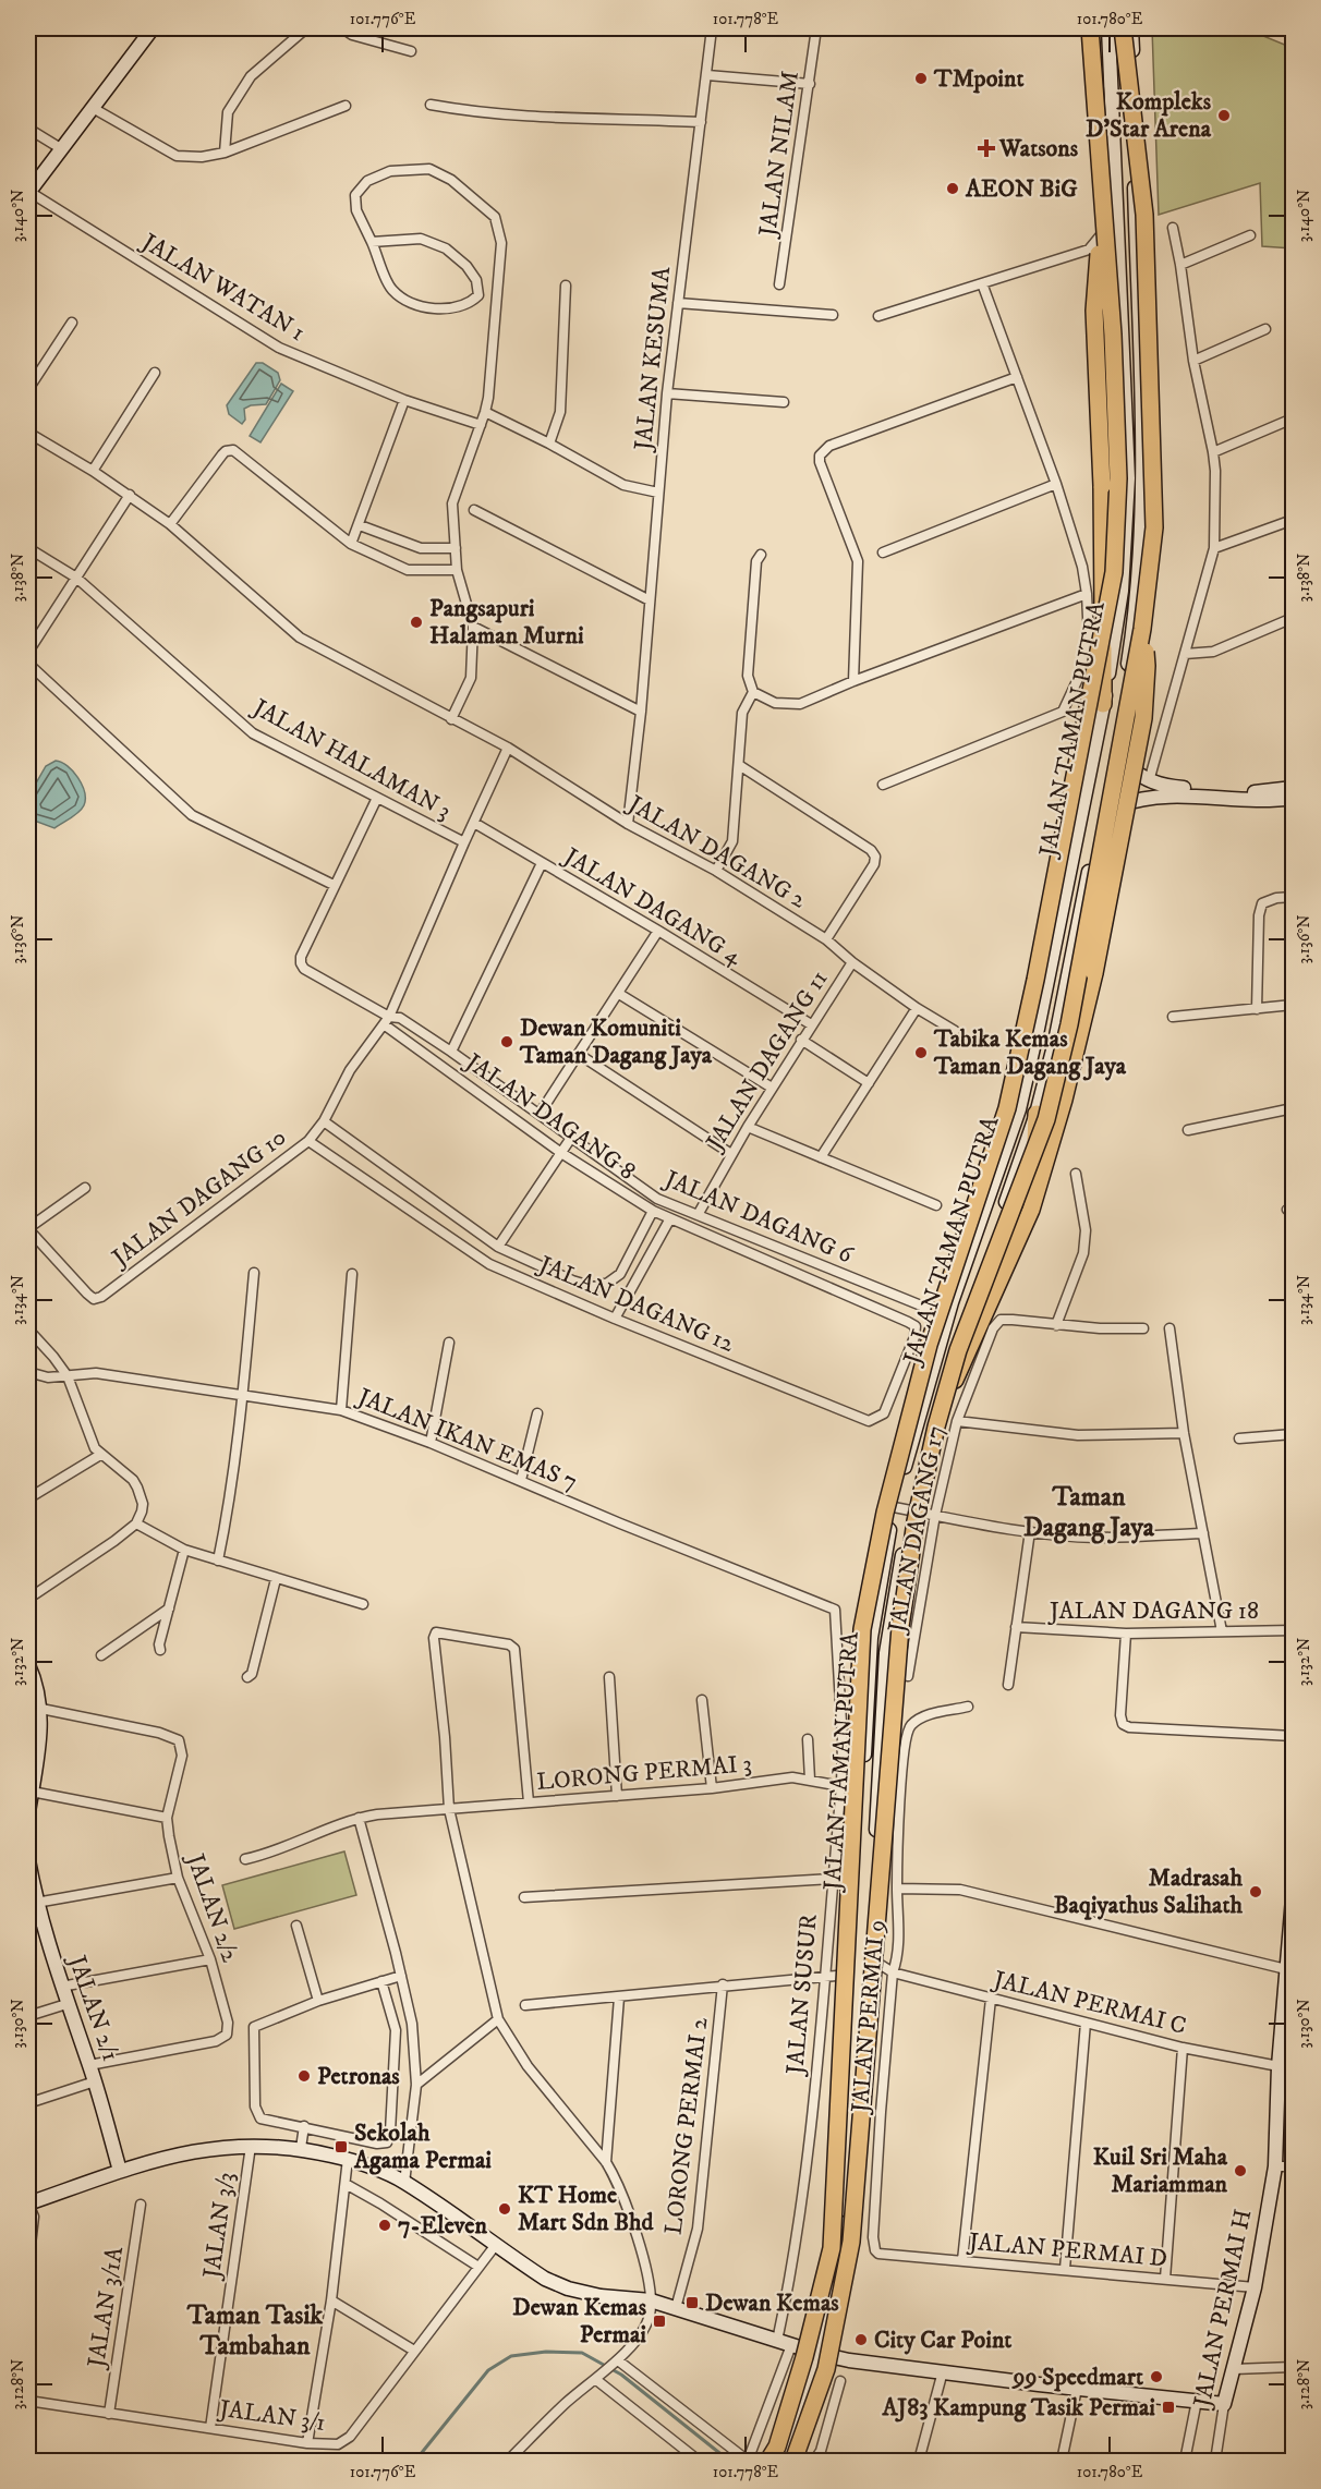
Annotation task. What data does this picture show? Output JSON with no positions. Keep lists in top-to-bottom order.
{
  "streets": {
    "street": [
      "JALAN NILAM",
      "JALAN WATAN 1",
      "JALAN KESUMA",
      "JALAN TAMAN PUTRA",
      "JALAN HALAMAN 3",
      "JALAN DAGANG 2",
      "JALAN DAGANG 4",
      "JALAN DAGANG 11",
      "JALAN DAGANG 8",
      "JALAN DAGANG 10",
      "JALAN DAGANG 6",
      "JALAN DAGANG 12",
      "JALAN IKAN EMAS 7",
      "JALAN DAGANG 17",
      "JALAN DAGANG 18",
      "LORONG PERMAI 3",
      "JALAN 2/2",
      "JALAN SUSUR",
      "JALAN PERMAI C",
      "JALAN 2/1",
      "JALAN PERMAI 9",
      "LORONG PERMAI 2",
      "JALAN 3/3",
      "JALAN PERMAI D",
      "JALAN 3/1A",
      "JALAN PERMAI H",
      "JALAN 3/1"
    ]
  },
  "crossings": [
    ["JALAN KESUMA", "JALAN DAGANG 2"],
    ["JALAN TAMAN PUTRA", "JALAN PERMAI C"],
    ["JALAN HALAMAN 3", "JALAN DAGANG 10"],
    ["JALAN DAGANG 2", "JALAN DAGANG 11"],
    ["JALAN DAGANG 2", "JALAN DAGANG 10"],
    ["JALAN DAGANG 4", "JALAN DAGANG 11"],
    ["JALAN DAGANG 4", "JALAN DAGANG 10"],
    ["JALAN DAGANG 11", "JALAN DAGANG 6"],
    ["JALAN DAGANG 8", "JALAN DAGANG 10"],
    ["JALAN DAGANG 8", "JALAN DAGANG 6"],
    ["JALAN DAGANG 8", "JALAN DAGANG 12"],
    ["JALAN DAGANG 10", "JALAN DAGANG 6"],
    ["JALAN DAGANG 10", "JALAN DAGANG 12"],
    ["JALAN IKAN EMAS 7", "JALAN SUSUR"],
    ["LORONG PERMAI 3", "JALAN SUSUR"],
    ["JALAN 2/2", "JALAN 2/1"],
    ["JALAN PERMAI C", "JALAN PERMAI 9"],
    ["JALAN PERMAI C", "JALAN PERMAI H"],
    ["JALAN PERMAI 9", "JALAN PERMAI D"],
    ["JALAN 3/3", "JALAN 3/1"],
    ["JALAN PERMAI D", "JALAN PERMAI H"],
    ["JALAN 3/1A", "JALAN 3/1"]
  ],
  "districts": ["Taman Dagang Jaya", "Taman Tasik Tambahan"],
  "places": {
    "other": [
      "TMpoint",
      "Kompleks D'Star Arena",
      "AEON BiG",
      "Pangsapuri Halaman Murni",
      "Dewan Komuniti Taman Dagang Jaya",
      "Tabika Kemas Taman Dagang Jaya",
      "Madrasah Baqiyathus Salihath",
      "Petronas",
      "Kuil Sri Maha Mariamman",
      "KT Home Mart Sdn Bhd",
      "7-Eleven",
      "City Car Point",
      "99 Speedmart"
    ],
    "health": ["Watsons"],
    "transit": [
      "Sekolah Agama Permai",
      "Dewan Kemas",
      "Dewan Kemas Permai",
      "AJ83 Kampung Tasik Permai"
    ]
  },
  "coordinates": [
    "101.776°E",
    "101.778°E",
    "101.780°E",
    "3.140°N",
    "3.138°N",
    "3.136°N",
    "3.134°N",
    "3.132°N",
    "3.130°N",
    "3.128°N"
  ]
}
